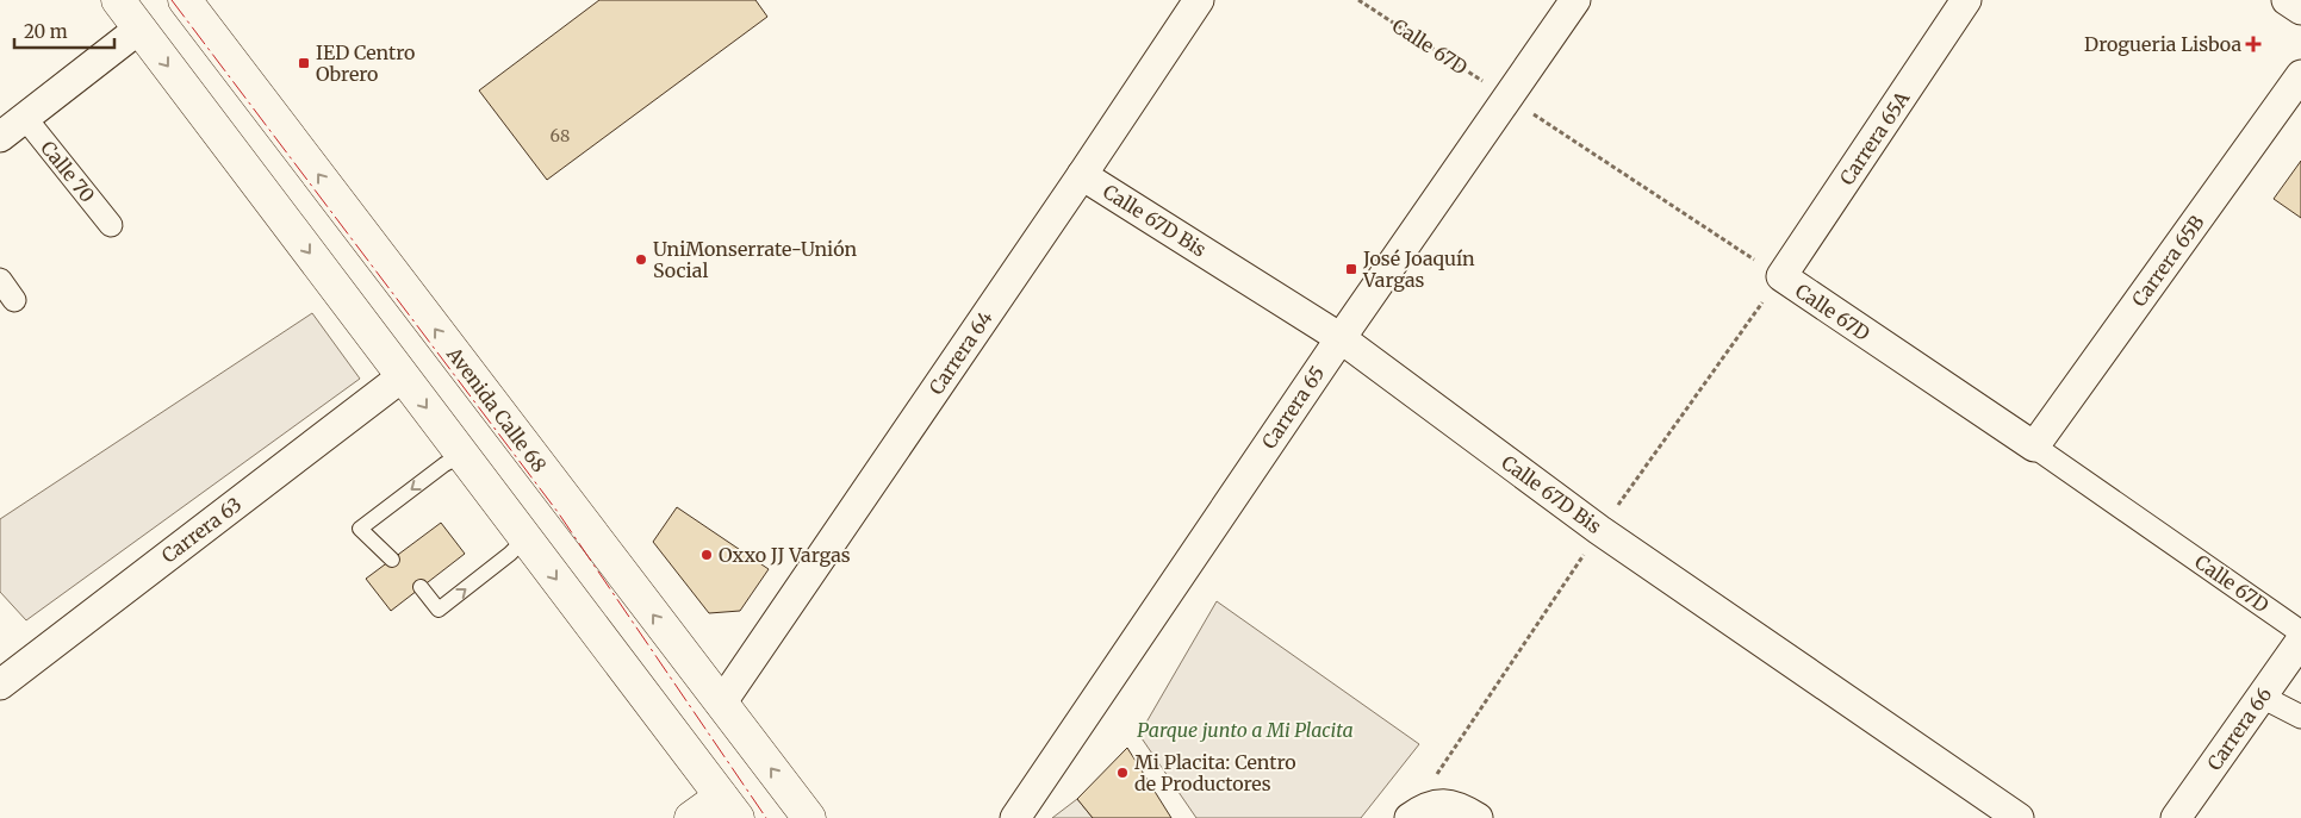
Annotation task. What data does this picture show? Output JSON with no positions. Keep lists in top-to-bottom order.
{
  "streets": {
    "main road": ["Avenida Calle 68"],
    "street": [
      "Calle 67D",
      "Carrera 65A",
      "Calle 70",
      "Calle 67D Bis",
      "Carrera 65B",
      "Carrera 64",
      "Carrera 65",
      "Carrera 63",
      "Carrera 66"
    ]
  },
  "crossings": [
    ["Calle 67D", "Carrera 65A"],
    ["Calle 67D", "Carrera 65B"],
    ["Calle 67D", "Carrera 65"],
    ["Calle 67D Bis", "Carrera 64"],
    ["Calle 67D Bis", "Carrera 65"],
    ["Carrera 64", "Avenida Calle 68"]
  ],
  "parks": ["Parque junto a Mi Placita"],
  "places": {
    "health": ["Drogueria Lisboa"],
    "transit": ["IED Centro Obrero", "José Joaquín Vargas"],
    "other": ["UniMonserrate-Unión Social", "Oxxo JJ Vargas", "Mi Placita: Centro de Productores"]
  },
  "house_numbers": ["68"],
  "scale_bar": "20 m"
}
